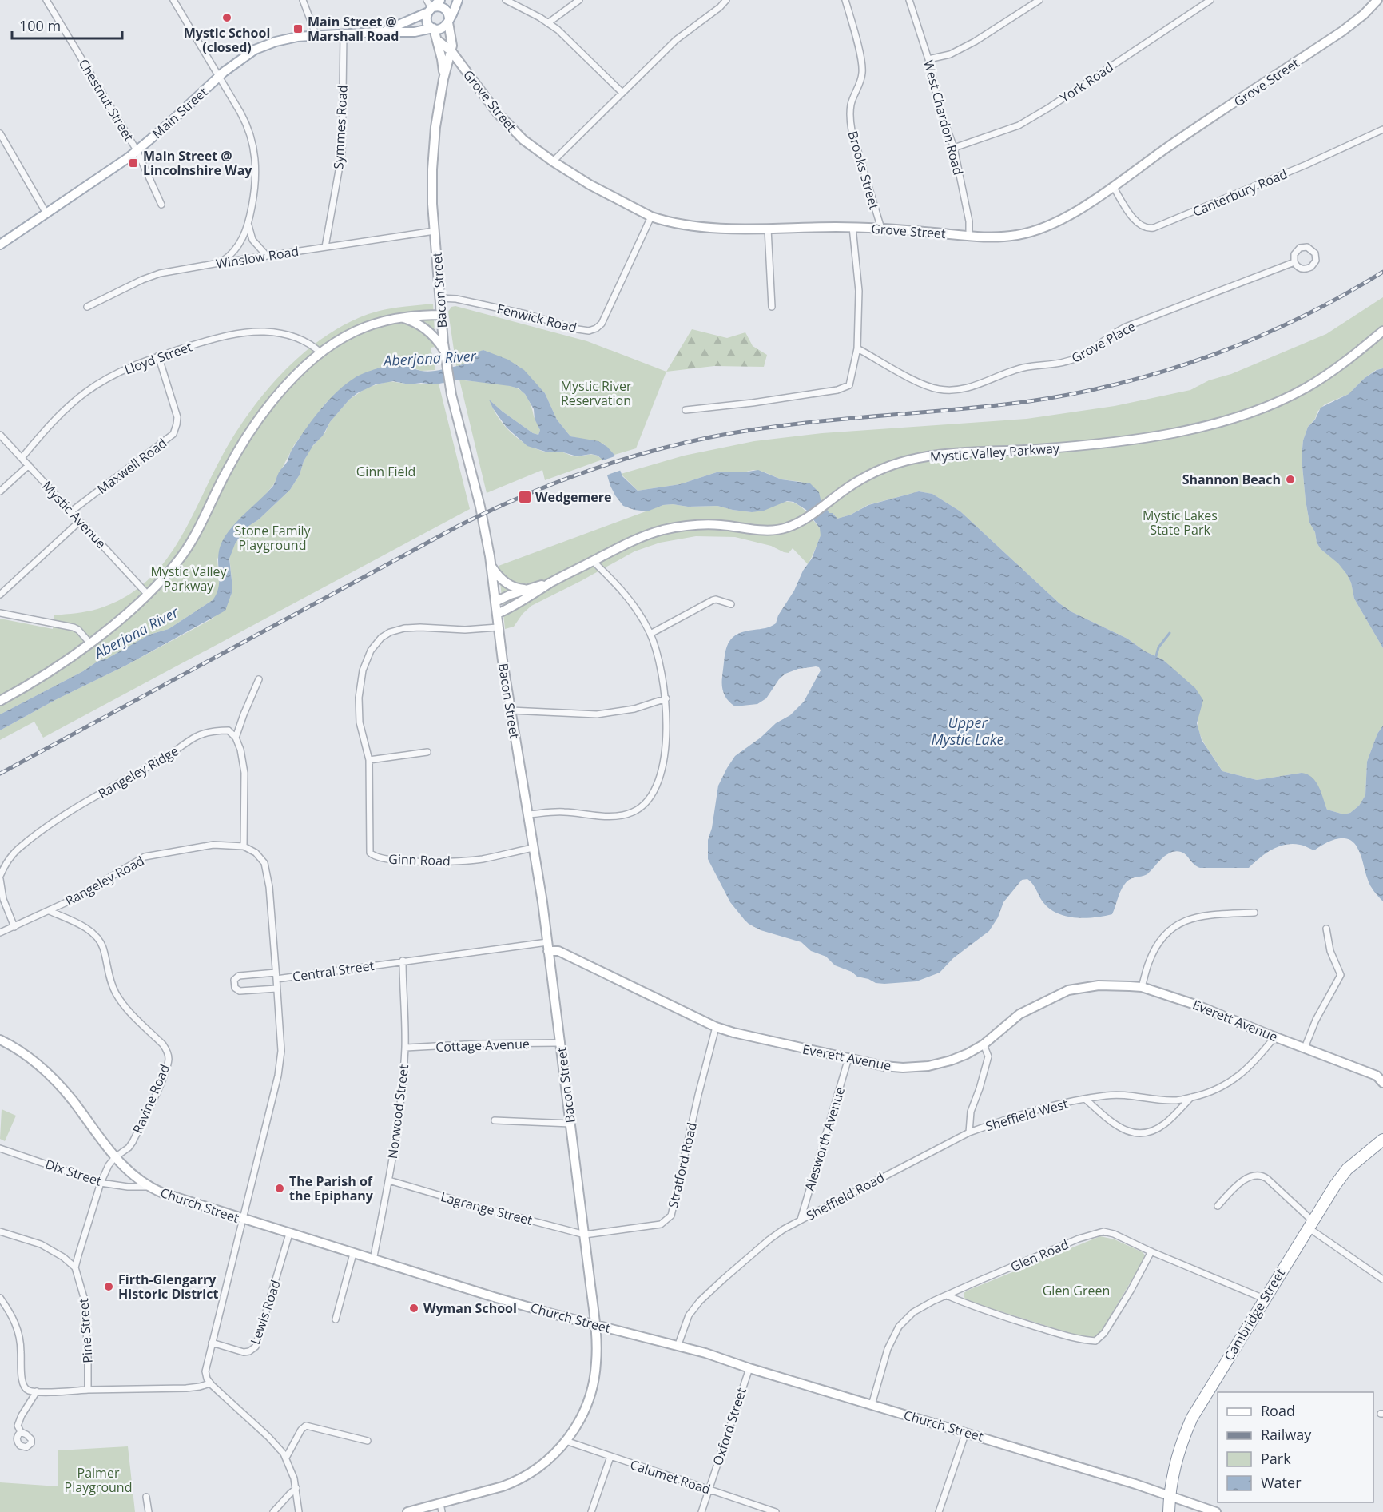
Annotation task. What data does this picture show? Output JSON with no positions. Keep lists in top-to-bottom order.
{
  "streets": {
    "highway": ["Cambridge Street"],
    "main road": [
      "Grove Street",
      "Main Street",
      "Bacon Street",
      "Mystic Valley Parkway",
      "Everett Avenue",
      "Church Street"
    ],
    "street": [
      "York Road",
      "Chestnut Street",
      "West Chardon Road",
      "Symmes Road",
      "Brooks Street",
      "Canterbury Road",
      "Winslow Road",
      "Fenwick Road",
      "Grove Place",
      "Lloyd Street",
      "Maxwell Road",
      "Mystic Avenue",
      "Rangeley Ridge",
      "Ginn Road",
      "Rangeley Road",
      "Central Street",
      "Cottage Avenue",
      "Ravine Road",
      "Norwood Street",
      "Sheffield West",
      "Alesworth Avenue",
      "Stratford Road",
      "Dix Street",
      "Sheffield Road",
      "Lagrange Street",
      "Glen Road",
      "Lewis Road",
      "Pine Street",
      "Oxford Street",
      "Calumet Road"
    ]
  },
  "crossings": [
    ["York Road", "West Chardon Road"],
    ["Grove Street", "West Chardon Road"],
    ["Grove Street", "Brooks Street"],
    ["Grove Street", "Canterbury Road"],
    ["Grove Street", "Bacon Street"],
    ["Grove Street", "Fenwick Road"],
    ["Chestnut Street", "Main Street"],
    ["Main Street", "Symmes Road"],
    ["Main Street", "Bacon Street"],
    ["Symmes Road", "Winslow Road"],
    ["Winslow Road", "Bacon Street"],
    ["Bacon Street", "Fenwick Road"],
    ["Bacon Street", "Mystic Valley Parkway"],
    ["Bacon Street", "Ginn Road"],
    ["Bacon Street", "Central Street"],
    ["Bacon Street", "Everett Avenue"],
    ["Bacon Street", "Cottage Avenue"],
    ["Bacon Street", "Stratford Road"],
    ["Bacon Street", "Church Street"],
    ["Bacon Street", "Lagrange Street"],
    ["Bacon Street", "Calumet Road"],
    ["Lloyd Street", "Maxwell Road"],
    ["Lloyd Street", "Mystic Avenue"],
    ["Maxwell Road", "Mystic Avenue"],
    ["Rangeley Road", "Ravine Road"],
    ["Central Street", "Everett Avenue"],
    ["Central Street", "Norwood Street"],
    ["Central Street", "Church Street"],
    ["Central Street", "Lewis Road"],
    ["Everett Avenue", "Sheffield West"],
    ["Everett Avenue", "Alesworth Avenue"],
    ["Everett Avenue", "Stratford Road"],
    ["Cottage Avenue", "Norwood Street"],
    ["Ravine Road", "Church Street"],
    ["Norwood Street", "Church Street"],
    ["Norwood Street", "Lagrange Street"],
    ["Sheffield West", "Sheffield Road"],
    ["Alesworth Avenue", "Sheffield Road"],
    ["Stratford Road", "Lagrange Street"],
    ["Dix Street", "Church Street"],
    ["Sheffield Road", "Church Street"],
    ["Church Street", "Glen Road"],
    ["Church Street", "Lewis Road"],
    ["Church Street", "Cambridge Street"],
    ["Church Street", "Oxford Street"],
    ["Glen Road", "Cambridge Street"],
    ["Oxford Street", "Calumet Road"]
  ],
  "water": ["Aberjona River", "Upper Mystic Lake"],
  "parks": [
    "Mystic River Reservation",
    "Ginn Field",
    "Mystic Lakes State Park",
    "Stone Family Playground",
    "Mystic Valley Parkway",
    "Glen Green",
    "Palmer Playground"
  ],
  "places": {
    "other": [
      "Mystic School (closed)",
      "Shannon Beach",
      "The Parish of the Epiphany",
      "Firth-Glengarry Historic District",
      "Wyman School"
    ],
    "transit": ["Main Street @ Marshall Road", "Main Street @ Lincolnshire Way", "Wedgemere"]
  },
  "legend": [
    "Road",
    "Railway",
    "Park",
    "Water"
  ],
  "scale_bar": "100 m"
}
